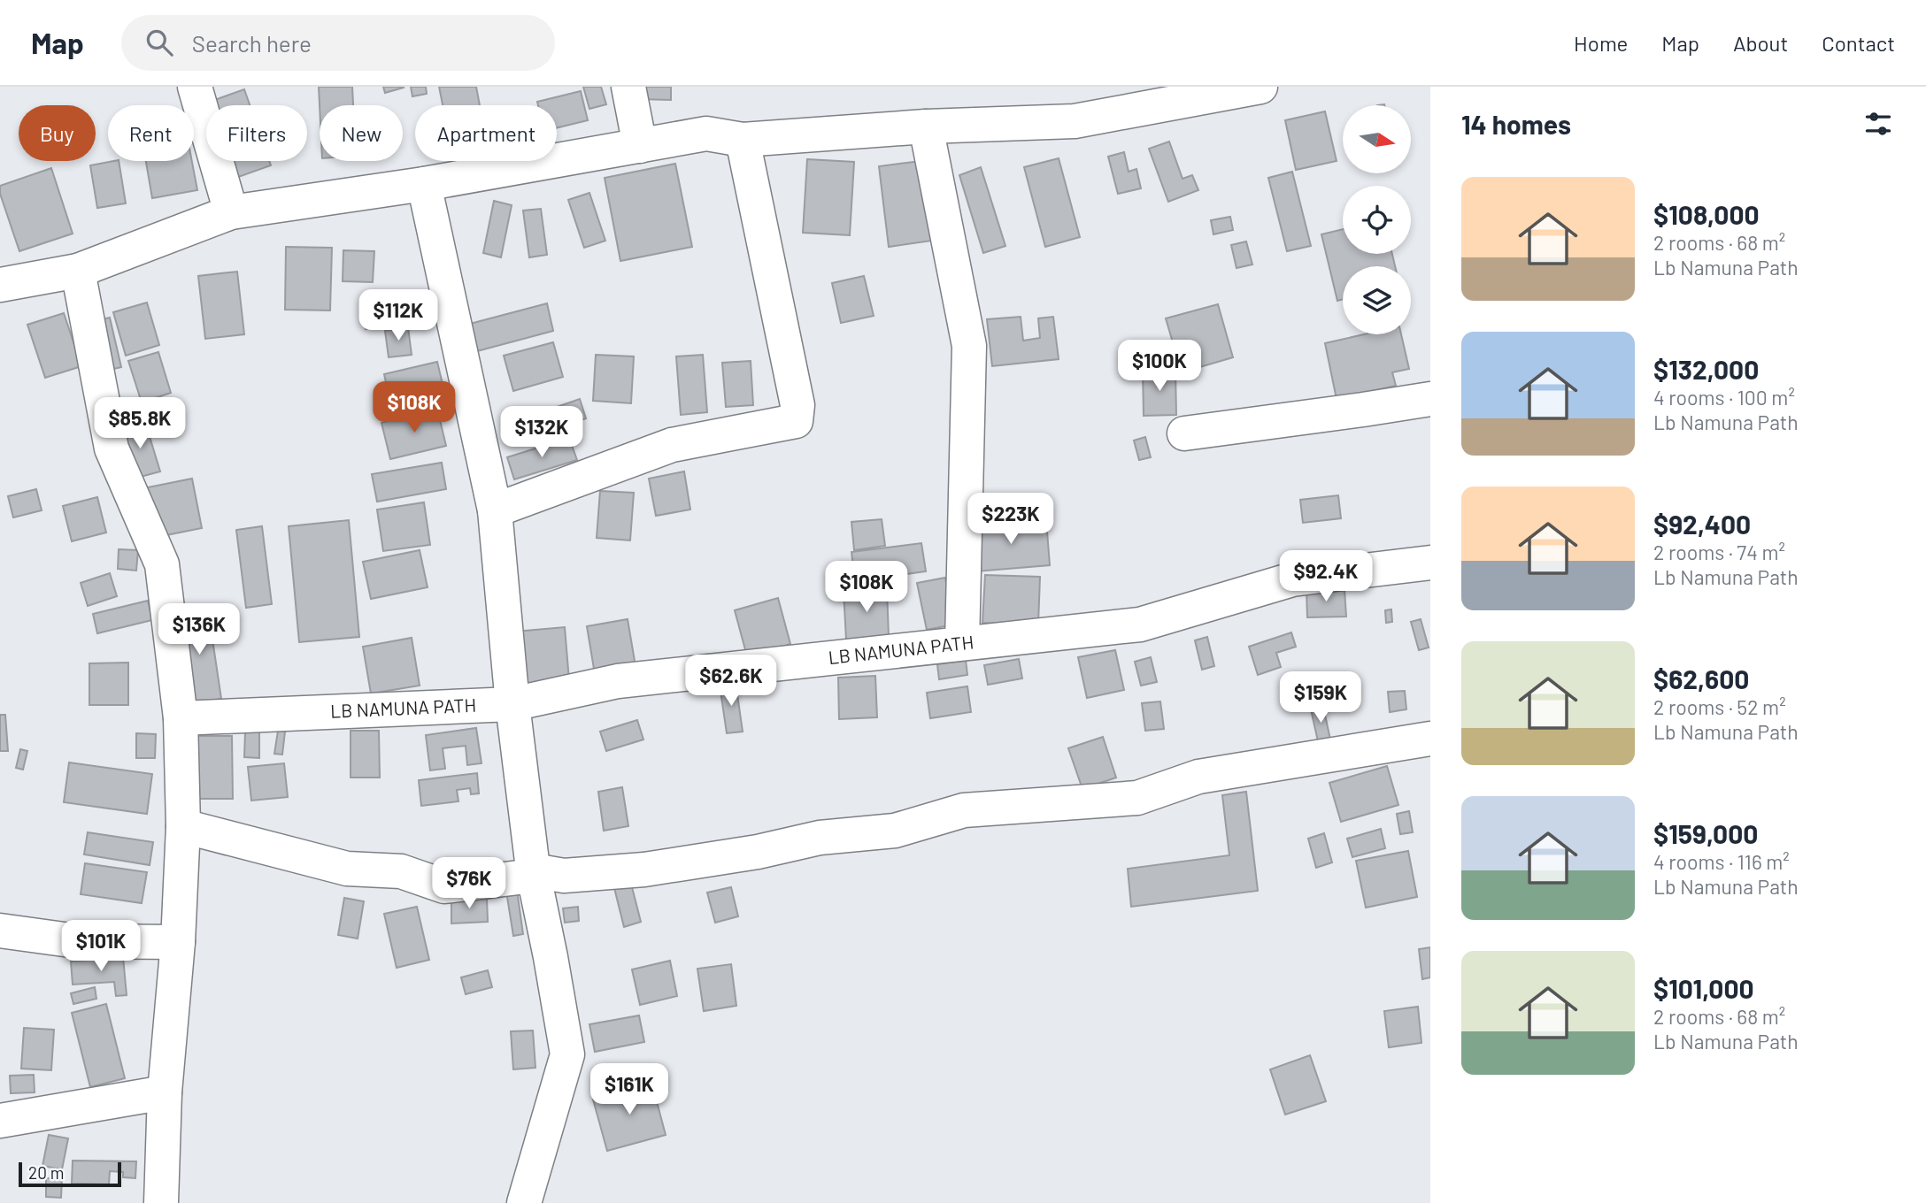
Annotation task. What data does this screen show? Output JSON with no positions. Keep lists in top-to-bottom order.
{
  "streets": {
    "street": ["LB NAMUNA PATH"]
  },
  "scale_bar": "20 m",
  "north": "right",
  "page": {
    "header": "Map",
    "search": "Search here",
    "nav": [
      "Home",
      "Map",
      "About",
      "Contact"
    ],
    "heading": "14 homes",
    "chip": [
      "Buy",
      "Rent",
      "Filters",
      "New",
      "Apartment"
    ],
    "list": [
      {
        "name": "$108,000",
        "note": "2 rooms · 68 m² · Lb Namuna Path"
      },
      {
        "name": "$132,000",
        "note": "4 rooms · 100 m² · Lb Namuna Path"
      },
      {
        "name": "$92,400",
        "note": "2 rooms · 74 m² · Lb Namuna Path"
      },
      {
        "name": "$62,600",
        "note": "2 rooms · 52 m² · Lb Namuna Path"
      },
      {
        "name": "$159,000",
        "note": "4 rooms · 116 m² · Lb Namuna Path"
      },
      {
        "name": "$101,000",
        "note": "2 rooms · 68 m² · Lb Namuna Path"
      }
    ],
    "price": [
      "$112K",
      "$100K",
      "$108K",
      "$85.8K",
      "$132K",
      "$223K",
      "$92.4K",
      "$108K",
      "$136K",
      "$62.6K",
      "$159K",
      "$76K",
      "$101K",
      "$161K"
    ],
    "scale": "20 m"
  }
}
